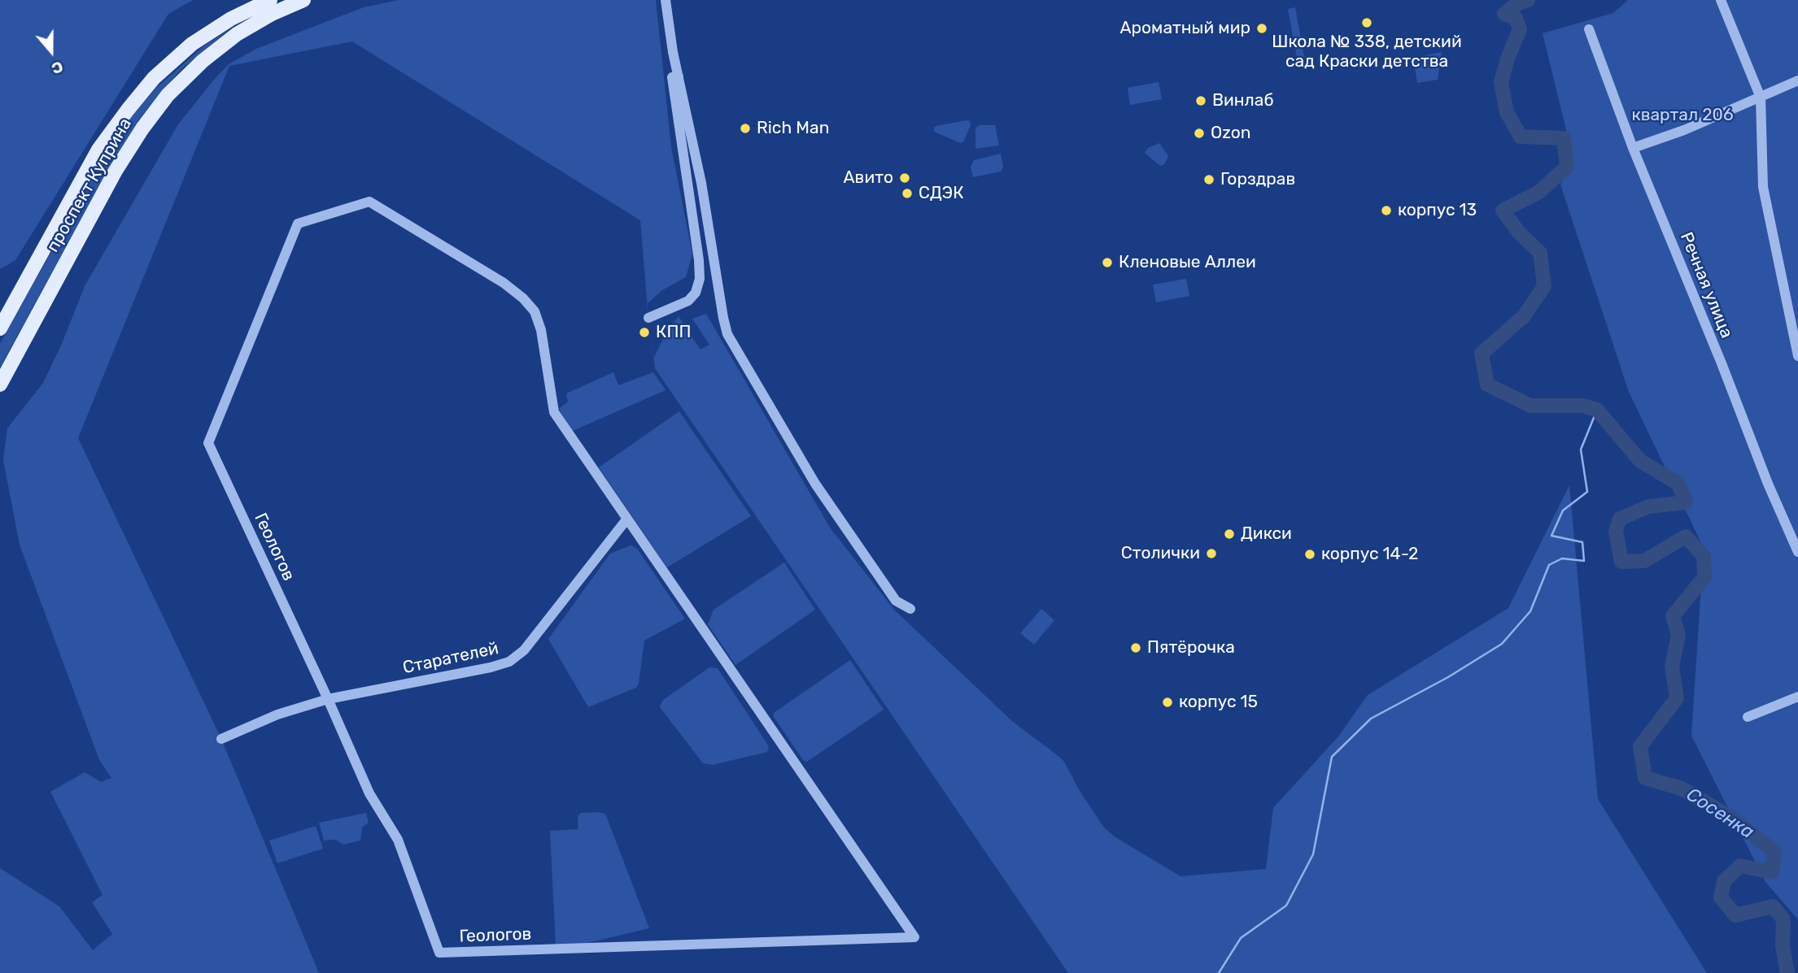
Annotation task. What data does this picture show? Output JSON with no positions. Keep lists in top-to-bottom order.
{
  "streets": {
    "main road": ["проспект Куприна"],
    "street": ["Речная улица", "Геологов", "Старателей"]
  },
  "crossings": [
    ["Геологов", "Старателей"]
  ],
  "water": ["Сосенка"],
  "parks": ["квартал 206"],
  "places": [
    "Школа № 338, детский сад Краски детства",
    "Ароматный мир",
    "Винлаб",
    "Rich Man",
    "Ozon",
    "Авито",
    "Горздрав",
    "СДЭК",
    "корпус 13",
    "Кленовые Аллеи",
    "КПП",
    "Дикси",
    "Столички",
    "корпус 14-2",
    "Пятёрочка",
    "корпус 15"
  ],
  "north": "bottom"
}
